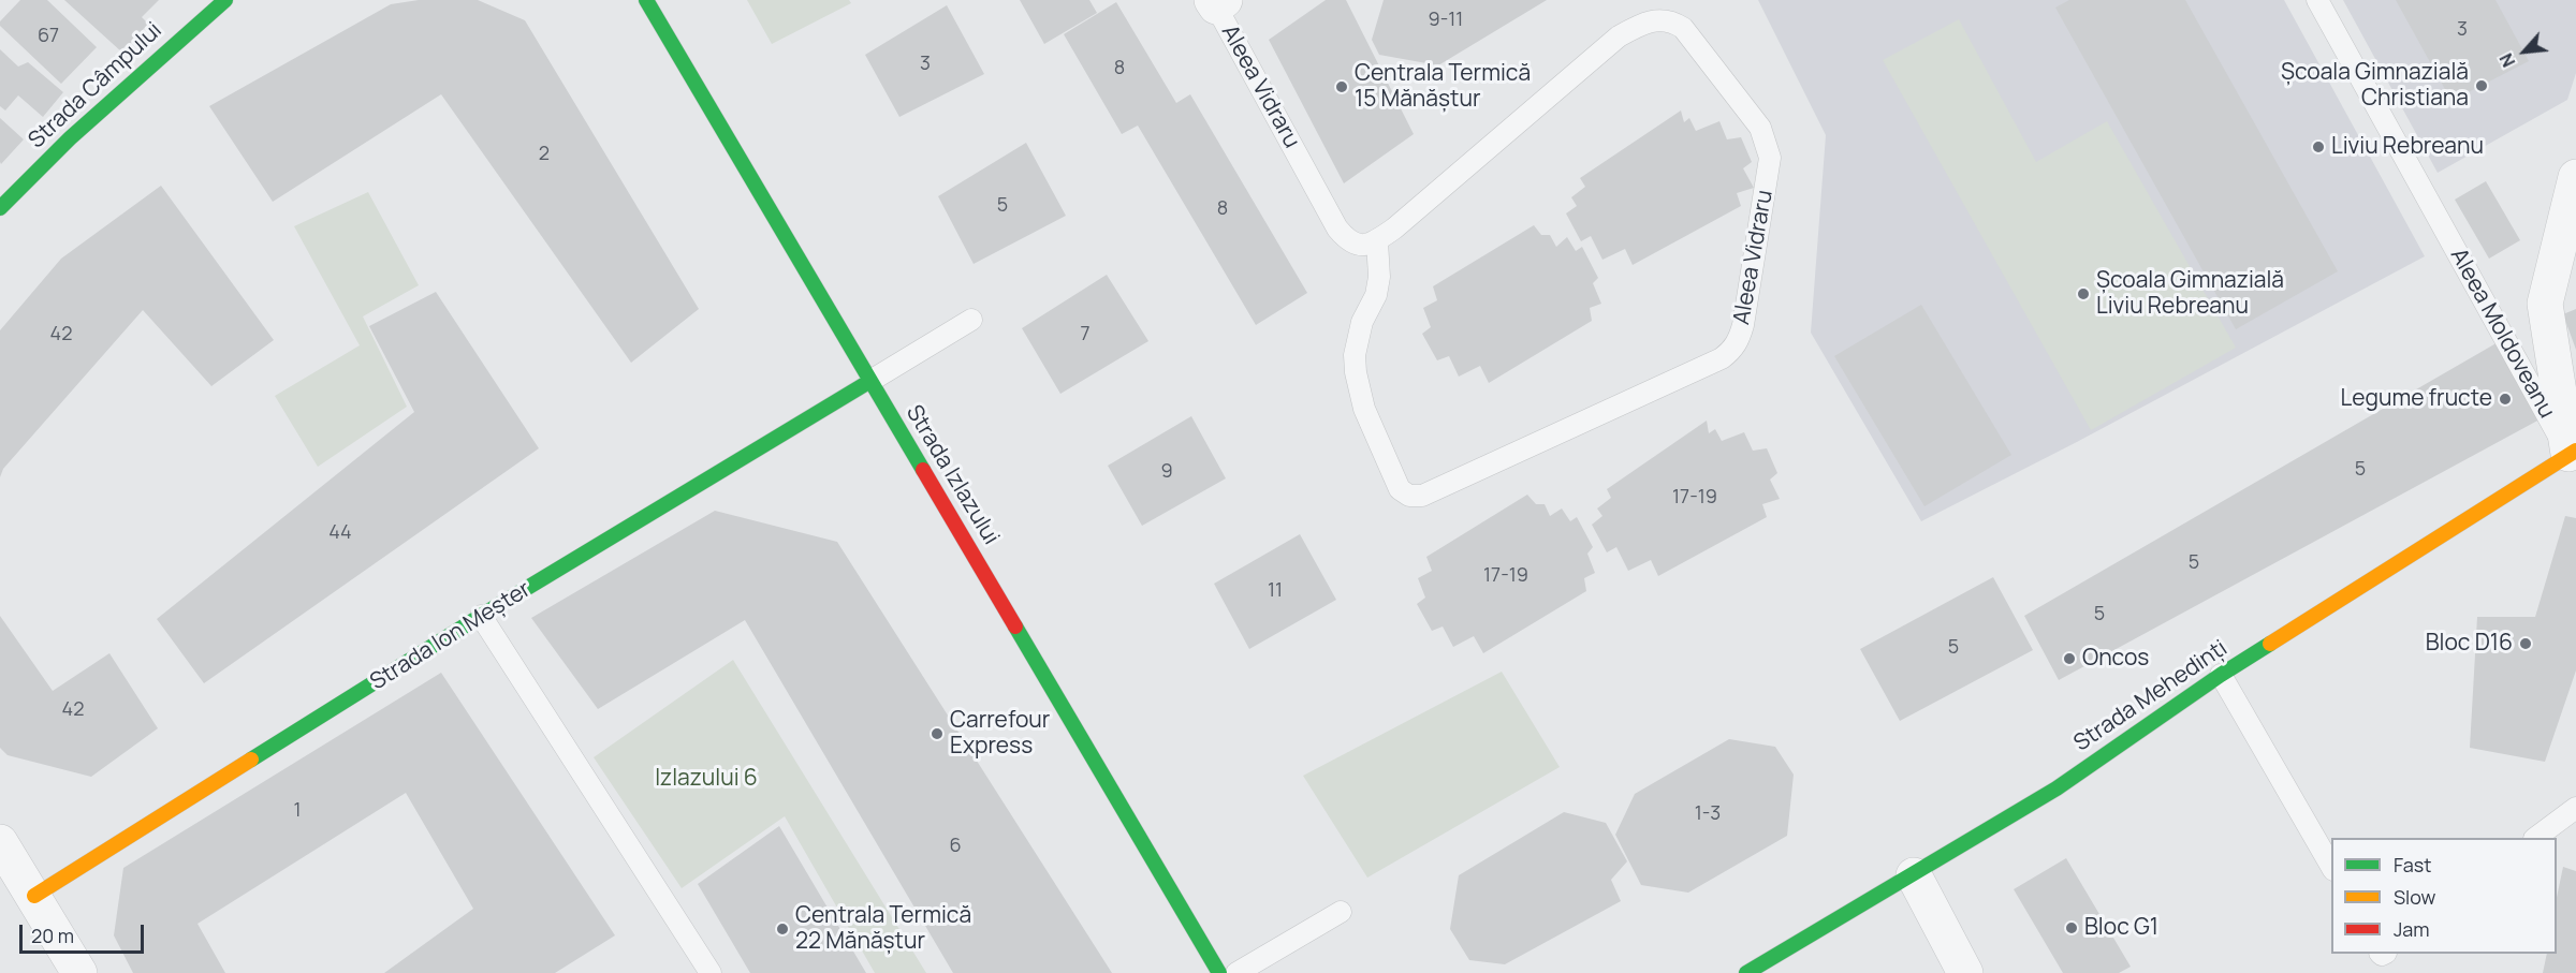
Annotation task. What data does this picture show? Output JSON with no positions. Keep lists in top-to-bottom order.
{
  "streets": {
    "street": [
      "Strada Câmpului",
      "Aleea Moldoveanu",
      "Strada Izlazului",
      "Strada Ion Meșter",
      "Strada Mehedinți"
    ],
    "lane": ["Aleea Vidraru"]
  },
  "crossings": [
    ["Aleea Moldoveanu", "Strada Mehedinți"],
    ["Strada Izlazului", "Strada Ion Meșter"]
  ],
  "parks": ["Izlazului 6"],
  "places": [
    "Școala Gimnazială Christiana",
    "Centrala Termică 15 Mănăștur",
    "Liviu Rebreanu",
    "Școala Gimnazială Liviu Rebreanu",
    "Legume fructe",
    "Bloc D16",
    "Oncos",
    "Carrefour Express",
    "Bloc G1",
    "Centrala Termică 22 Mănăștur"
  ],
  "house_numbers": [
    "9-11",
    "3",
    "67",
    "3",
    "8",
    "2",
    "5",
    "8",
    "42",
    "7",
    "5",
    "9",
    "17-19",
    "44",
    "5",
    "17-19",
    "11",
    "5",
    "5",
    "42",
    "1",
    "1-3",
    "6"
  ],
  "legend": ["Fast", "Slow", "Jam"],
  "scale_bar": "20 m",
  "north": "bottom left"
}
